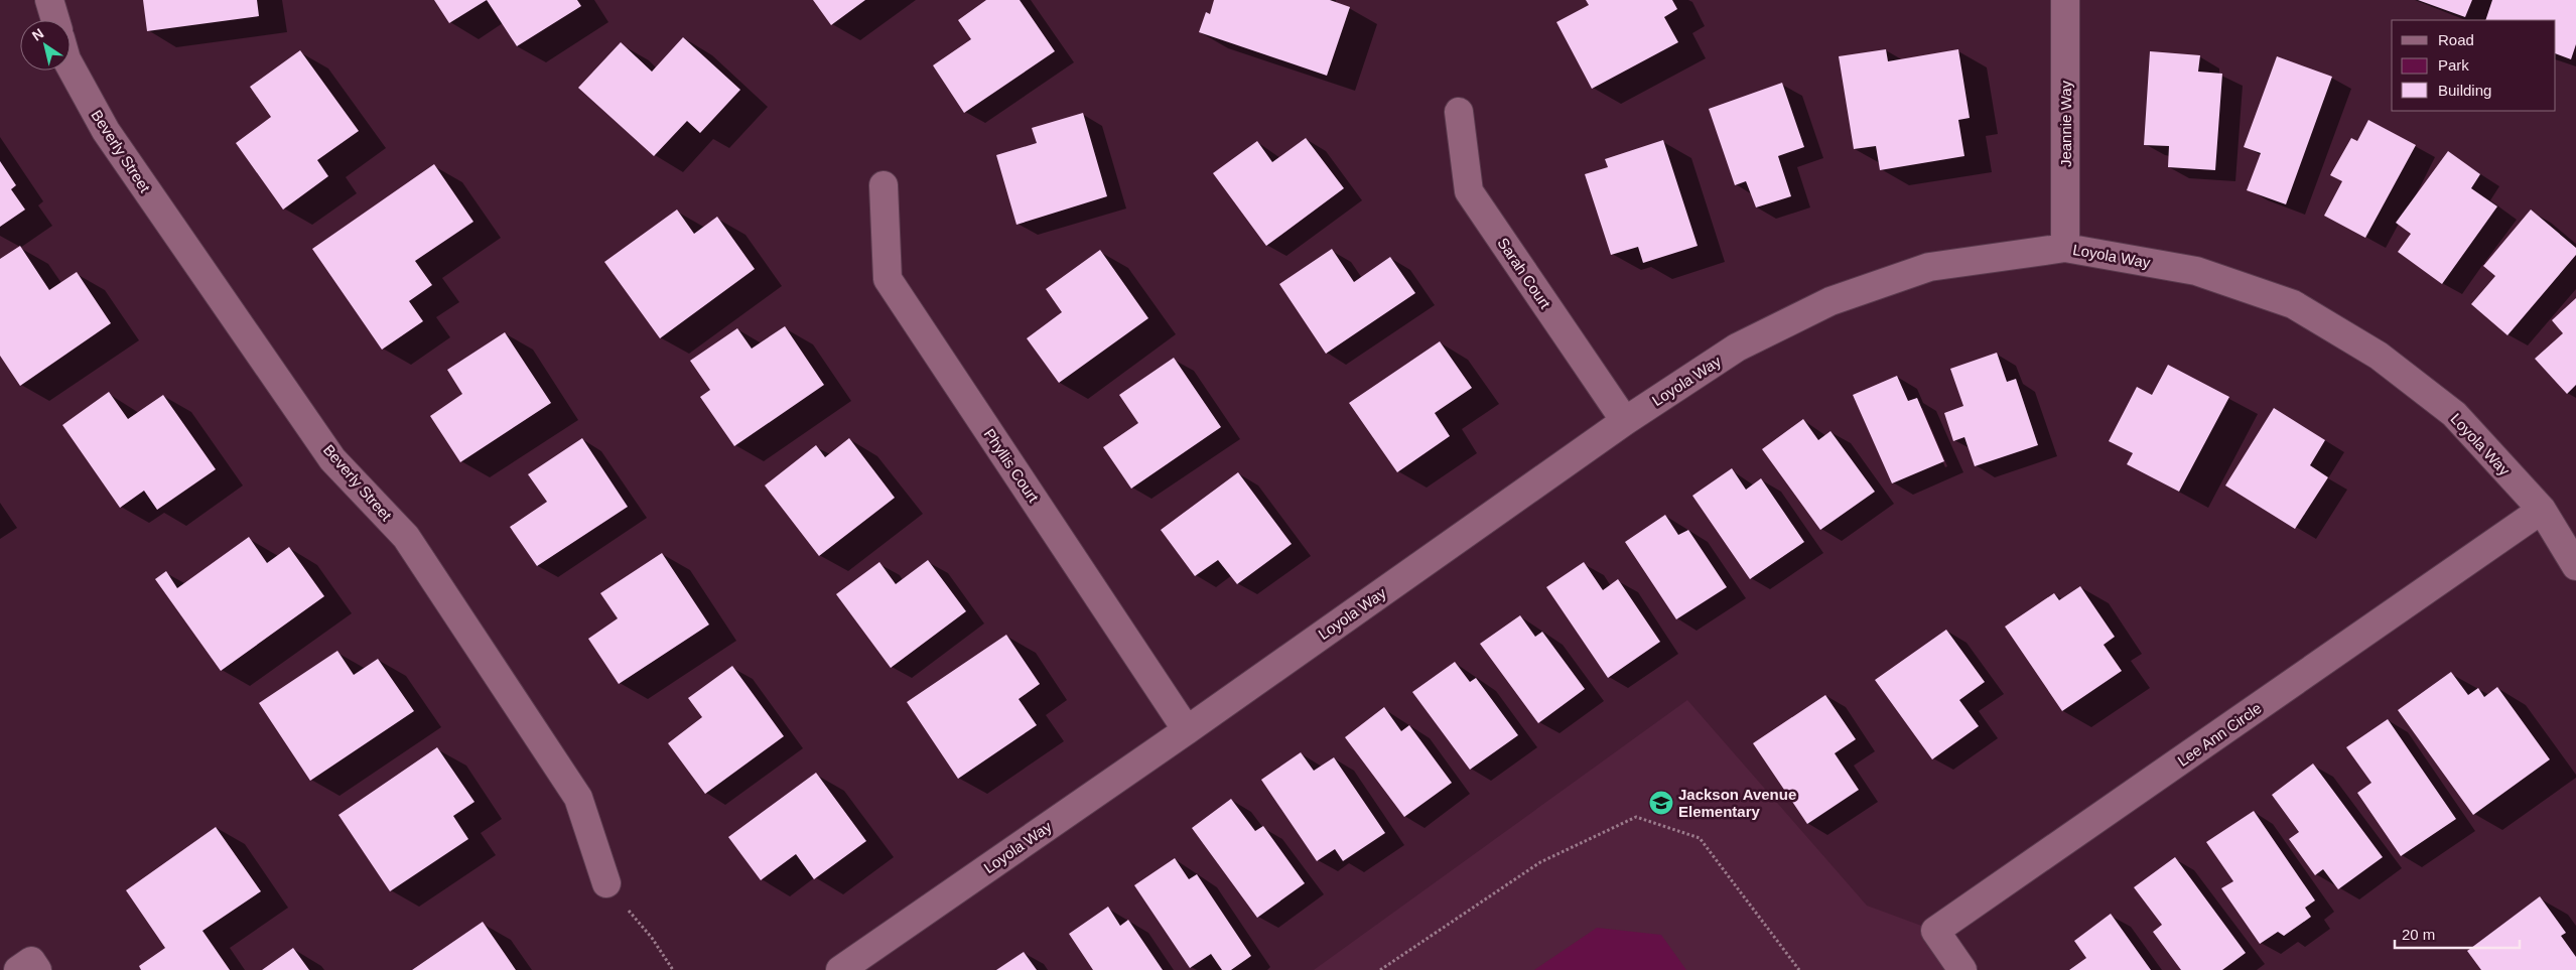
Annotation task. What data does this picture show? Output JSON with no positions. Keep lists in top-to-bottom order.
{
  "streets": {
    "street": [
      "Jeannie Way",
      "Beverly Street",
      "Loyola Way",
      "Sarah Court",
      "Phyllis Court",
      "Lee Ann Circle"
    ]
  },
  "crossings": [
    ["Jeannie Way", "Loyola Way"],
    ["Loyola Way", "Sarah Court"],
    ["Loyola Way", "Phyllis Court"],
    ["Loyola Way", "Lee Ann Circle"]
  ],
  "places": {
    "school or university": ["Jackson Avenue Elementary"]
  },
  "legend": ["Road", "Park", "Building"],
  "scale_bar": "20 m",
  "north": "top left"
}
